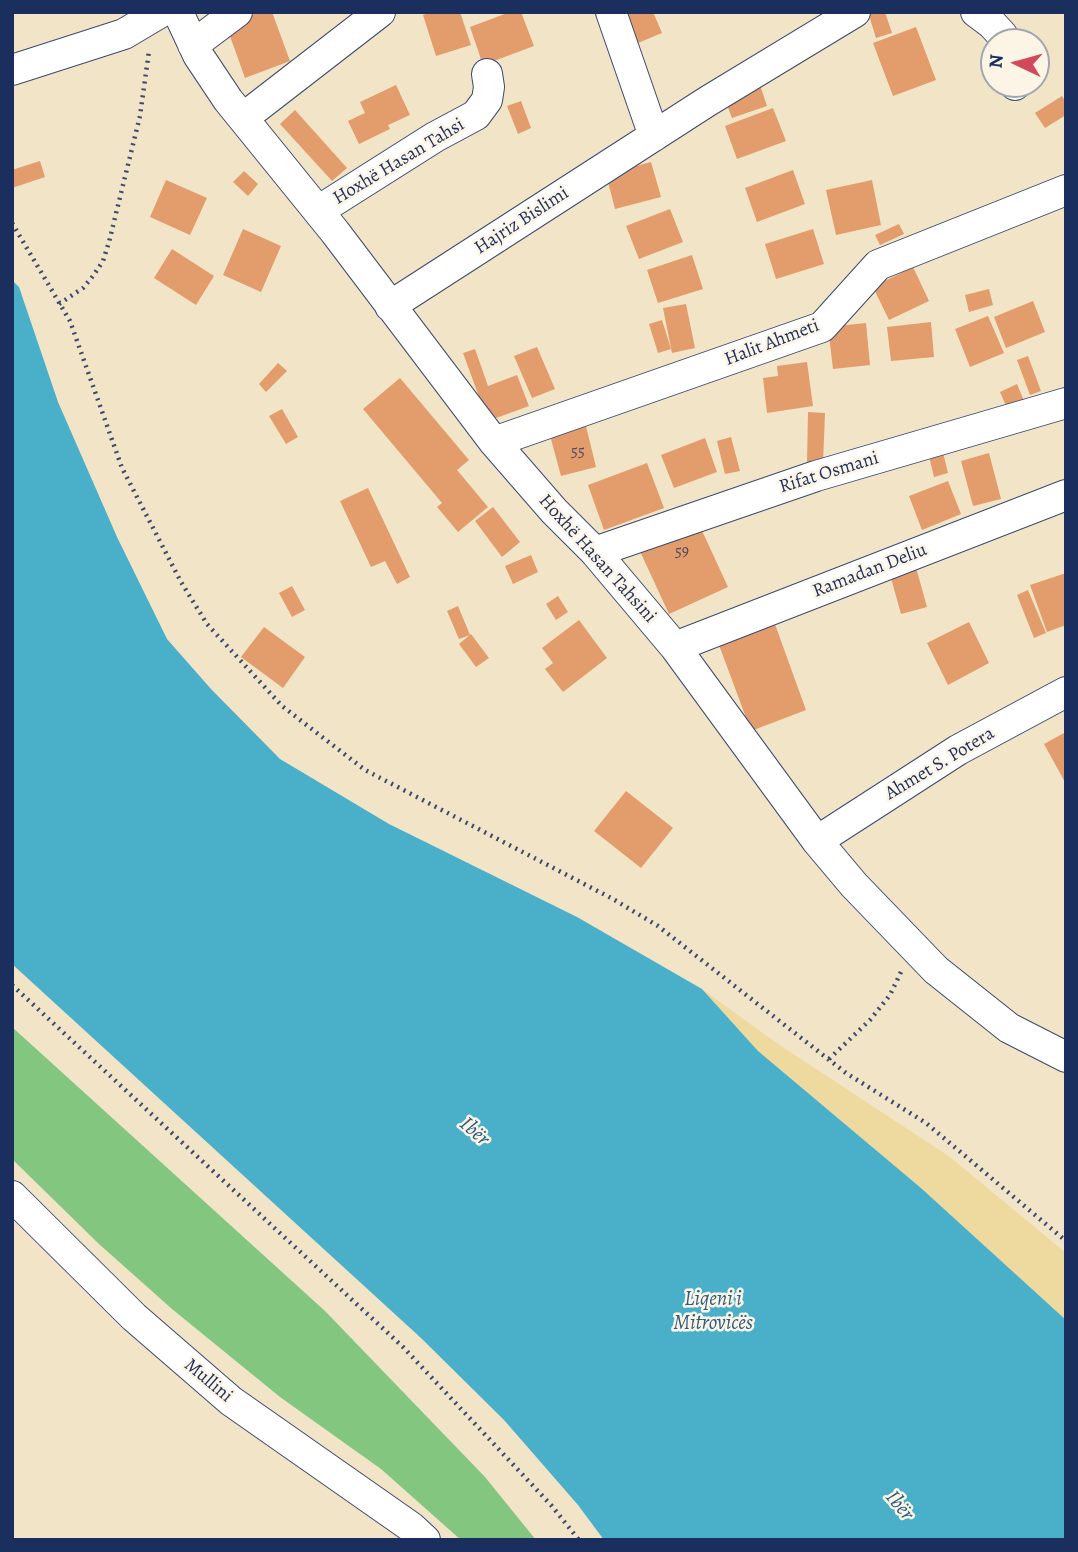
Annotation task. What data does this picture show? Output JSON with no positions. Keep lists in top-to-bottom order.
{
  "streets": {
    "street": [
      "Hoxhë Hasan Tahsi",
      "Hajriz Bislimi",
      "Halit Ahmeti",
      "Rifat Osmani",
      "Hoxhë Hasan Tahsini",
      "Ramadan Deliu",
      "Ahmet S. Potera",
      "Mullini"
    ]
  },
  "crossings": [
    ["Hoxhë Hasan Tahsi", "Hoxhë Hasan Tahsini"],
    ["Hajriz Bislimi", "Hoxhë Hasan Tahsini"],
    ["Halit Ahmeti", "Hoxhë Hasan Tahsini"],
    ["Rifat Osmani", "Hoxhë Hasan Tahsini"],
    ["Hoxhë Hasan Tahsini", "Ramadan Deliu"],
    ["Hoxhë Hasan Tahsini", "Ahmet S. Potera"]
  ],
  "water": ["Ibër", "Liqeni i Mitrovicës"],
  "house_numbers": ["55", "59"],
  "north": "left"
}
